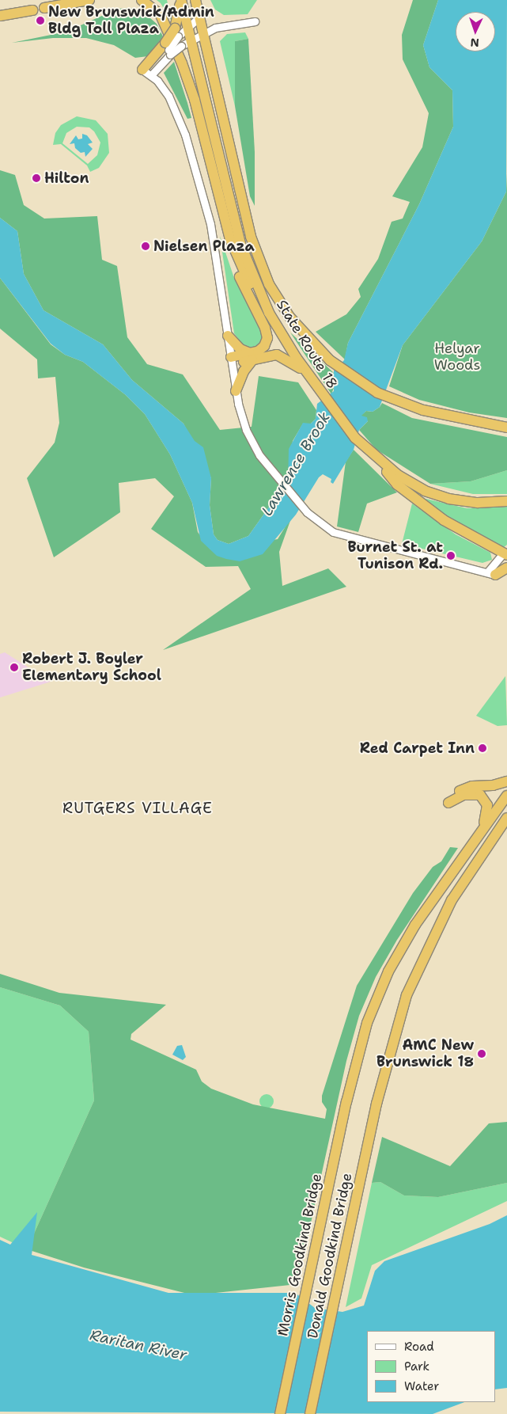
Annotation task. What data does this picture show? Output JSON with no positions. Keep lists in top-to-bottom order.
{
  "streets": {
    "highway": ["State Route 18", "Morris Goodkind Bridge", "Donald Goodkind Bridge"]
  },
  "districts": ["RUTGERS VILLAGE"],
  "water": ["Lawrence Brook", "Raritan River"],
  "parks": ["Helyar Woods"],
  "places": [
    "New Brunswick/Admin Bldg Toll Plaza",
    "Hilton",
    "Nielsen Plaza",
    "Burnet St. at Tunison Rd.",
    "Robert J. Boyler Elementary School",
    "Red Carpet Inn",
    "AMC New Brunswick 18"
  ],
  "legend": ["Road", "Park", "Water"],
  "north": "bottom"
}
